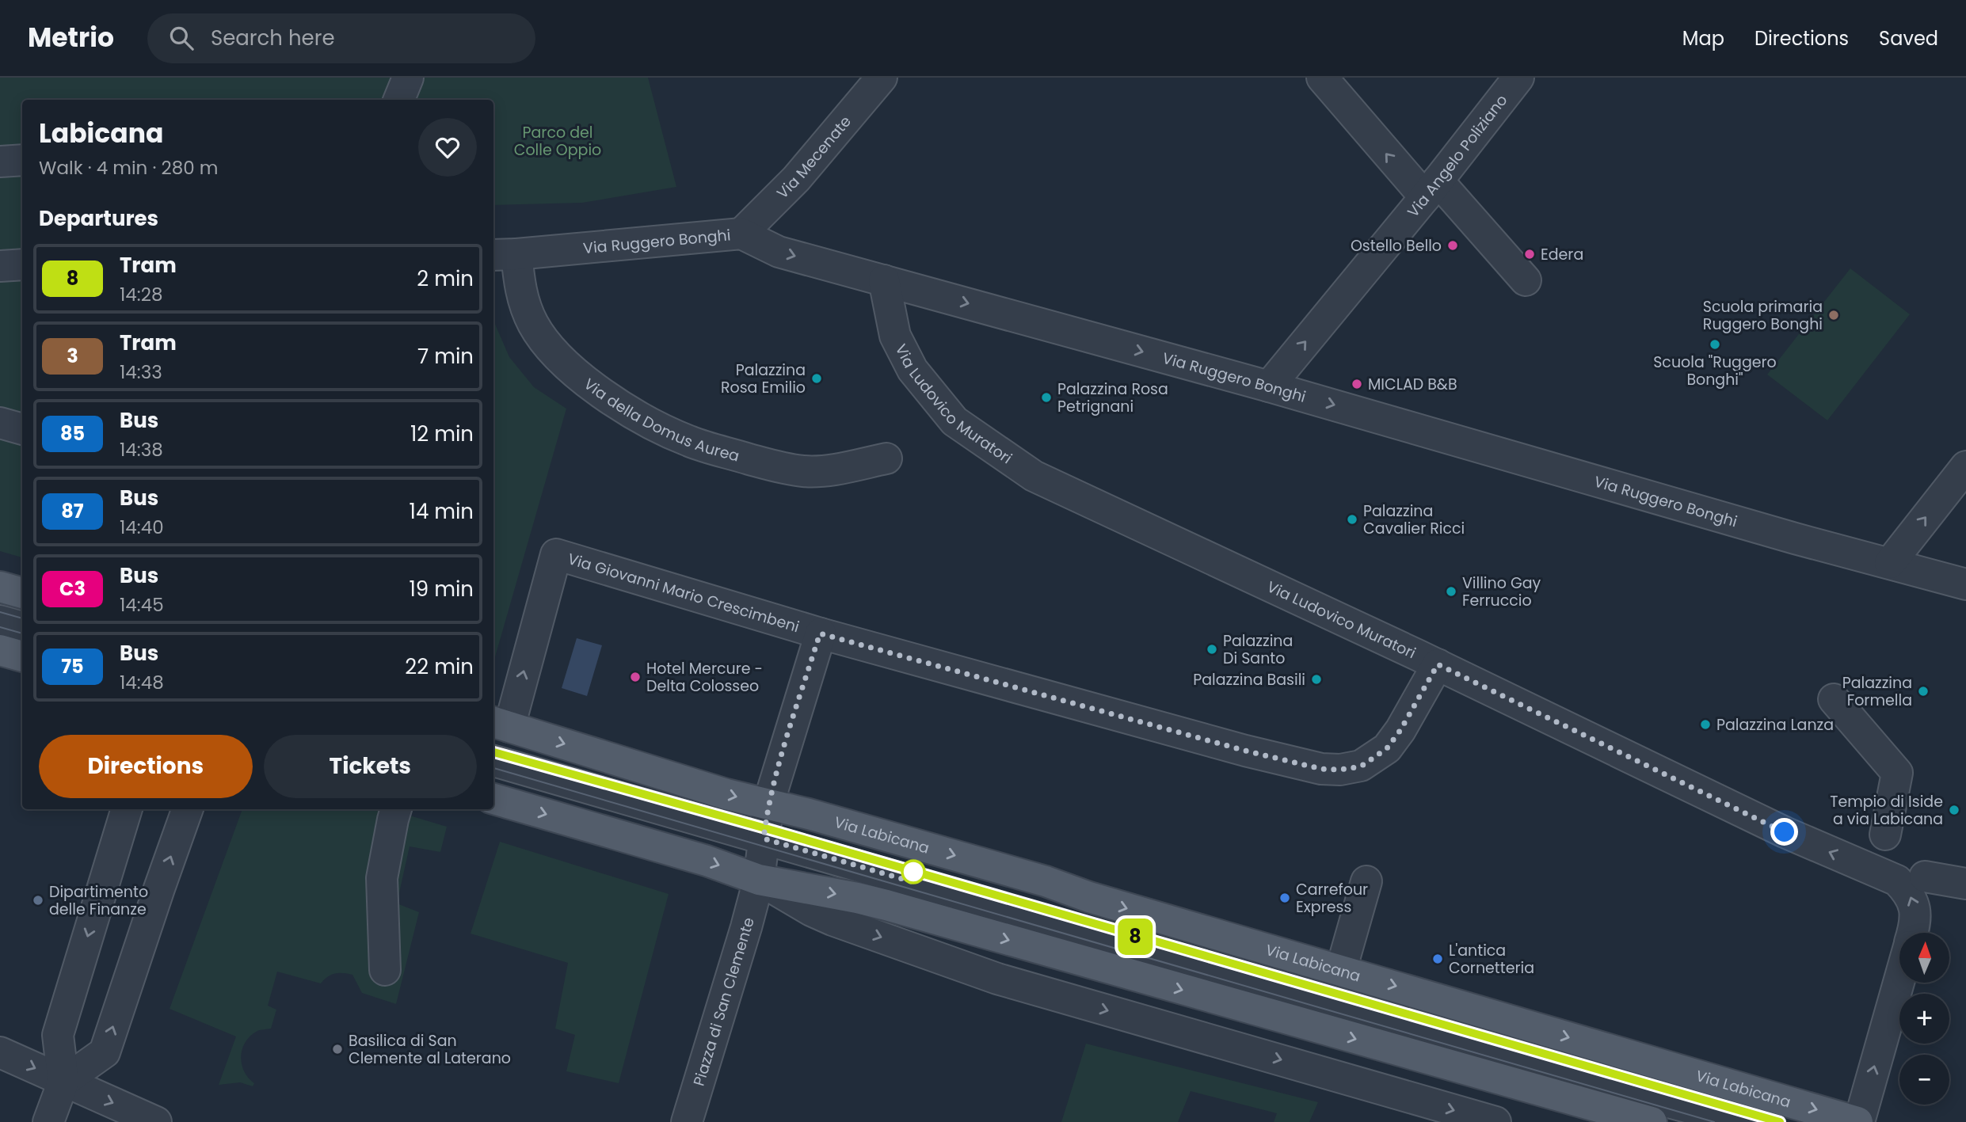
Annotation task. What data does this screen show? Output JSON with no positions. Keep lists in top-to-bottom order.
{
  "streets": {
    "main road": ["Via Labicana"],
    "street": [
      "Via Angelo Poliziano",
      "Via Mecenate",
      "Via Ruggero Bonghi",
      "Via Ludovico Muratori",
      "Via della Domus Aurea",
      "Via Giovanni Mario Crescimbeni",
      "Piazza di San Clemente"
    ]
  },
  "crossings": [
    ["Via Angelo Poliziano", "Via Ruggero Bonghi"],
    ["Via Mecenate", "Via Ruggero Bonghi"],
    ["Via Ruggero Bonghi", "Via Ludovico Muratori"],
    ["Via Ruggero Bonghi", "Via della Domus Aurea"],
    ["Via Ludovico Muratori", "Via Giovanni Mario Crescimbeni"],
    ["Via Ludovico Muratori", "Via Labicana"],
    ["Via Giovanni Mario Crescimbeni", "Via Labicana"]
  ],
  "one_way": ["Via Angelo Poliziano", "Via Ruggero Bonghi", "Via Ludovico Muratori"],
  "parks": ["Parco del Colle Oppio"],
  "places": [
    "Ostello Bello",
    "Edera",
    "Scuola primaria Ruggero Bonghi",
    "Scuola \"Ruggero Bonghi\"",
    "Palazzina Rosa Emilio",
    "MICLAD B&B",
    "Palazzina Rosa Petrignani",
    "Palazzina Cavalier Ricci",
    "Villino Gay Ferruccio",
    "Palazzina Di Santo",
    "Hotel Mercure - Delta Colosseo",
    "Palazzina Basili",
    "Palazzina Formella",
    "Palazzina Lanza",
    "Tempio di Iside a via Labicana",
    "Carrefour Express",
    "Dipartimento delle Finanze",
    "L'antica Cornetteria",
    "Basilica di San Clemente al Laterano"
  ],
  "lines": ["tram line 8"],
  "north": "top",
  "page": {
    "header": "Metrio",
    "search": "Search here",
    "nav": ["Map", "Directions", "Saved"],
    "on_map": "8",
    "heading": [
      ["Labicana", "Walk · 4 min · 280 m"],
      "Departures"
    ],
    "list": [
      {
        "mark": "8",
        "name": "Tram",
        "note": "14:28",
        "value": "2 min"
      },
      {
        "mark": "3",
        "name": "Tram",
        "note": "14:33",
        "value": "7 min"
      },
      {
        "mark": "85",
        "name": "Bus",
        "note": "14:38",
        "value": "12 min"
      },
      {
        "mark": "87",
        "name": "Bus",
        "note": "14:40",
        "value": "14 min"
      },
      {
        "mark": "C3",
        "name": "Bus",
        "note": "14:45",
        "value": "19 min"
      },
      {
        "mark": "75",
        "name": "Bus",
        "note": "14:48",
        "value": "22 min"
      }
    ],
    "buttons": ["Directions", "Tickets"],
    "map_buttons": ["+", "−"]
  }
}
